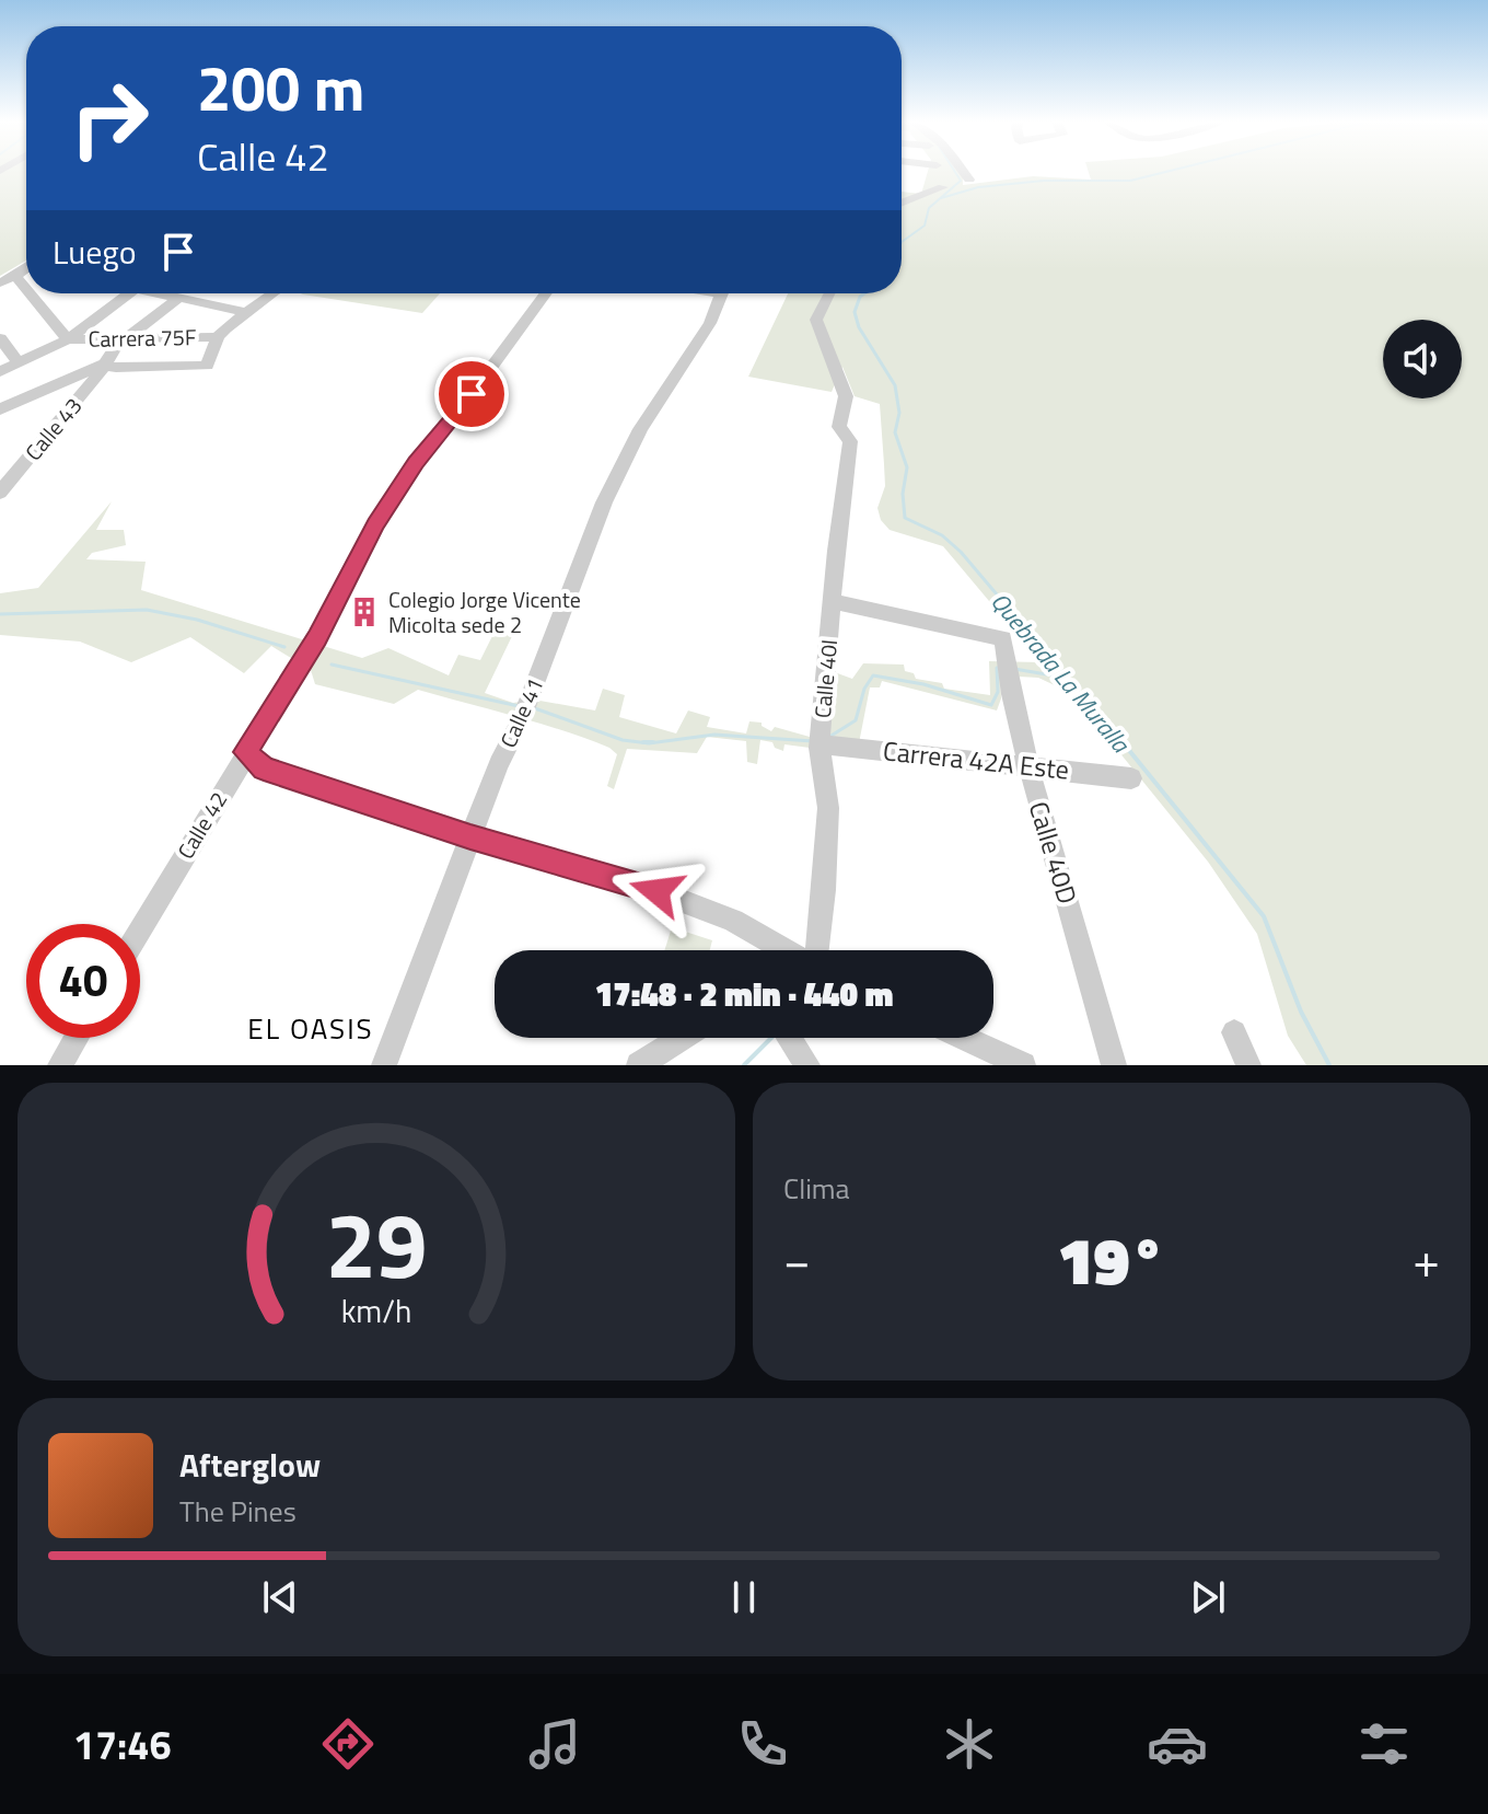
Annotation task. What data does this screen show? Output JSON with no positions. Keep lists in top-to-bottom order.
{
  "streets": {
    "street": [
      "Carrera 75F",
      "Calle 43",
      "Calle 40I",
      "Calle 41",
      "Carrera 42A Este",
      "Calle 42",
      "Calle 40D"
    ]
  },
  "crossings": [
    ["Carrera 75F", "Calle 43"],
    ["Calle 40I", "Carrera 42A Este"],
    ["Calle 40I", "Calle 40D"],
    ["Carrera 42A Este", "Calle 40D"]
  ],
  "districts": ["EL OASIS"],
  "water": ["Quebrada La Muralla"],
  "places": {
    "building": ["Colegio Jorge Vicente Micolta sede 2"]
  },
  "page": {
    "turn": ["200 m", "Calle 42"],
    "then": "Luego",
    "limit": "40",
    "trip": "17:48 · 2 min · 440 m",
    "tile": "Clima",
    "heat": ["−", "19°", "+"],
    "song": ["Afterglow", "The Pines"],
    "tabs": "17:46",
    "gauge": ["29", "km/h"]
  }
}
